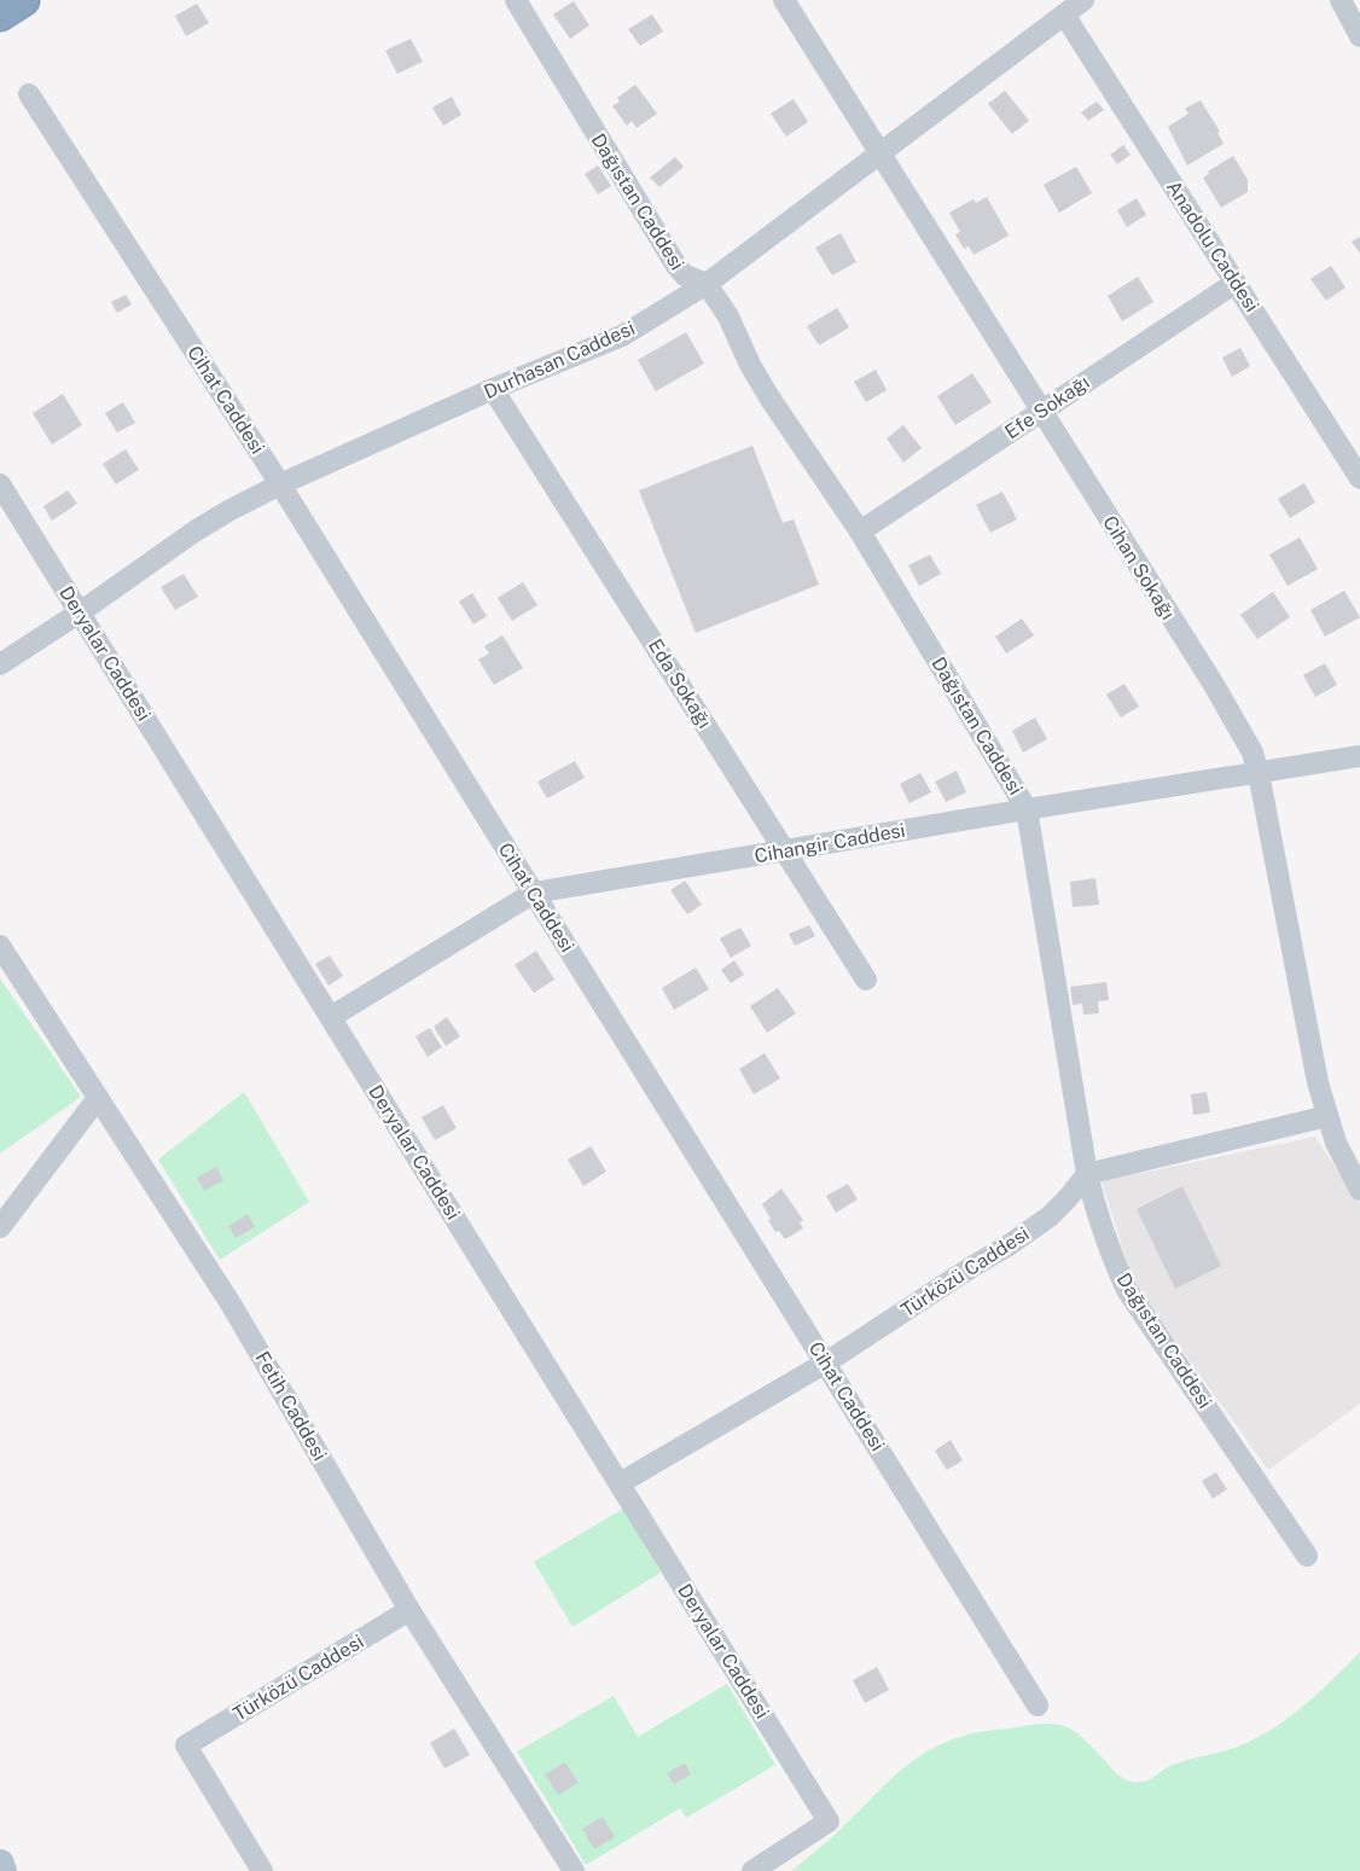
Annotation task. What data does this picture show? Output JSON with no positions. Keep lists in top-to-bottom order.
{
  "streets": {
    "street": [
      "Dağıstan Caddesi",
      "Anadolu Caddesi",
      "Durhasan Caddesi",
      "Cihat Caddesi",
      "Efe Sokağı",
      "Cihan Sokağı",
      "Deryalar Caddesi",
      "Eda Sokağı",
      "Cihangir Caddesi",
      "Türközü Caddesi",
      "Fetih Caddesi"
    ]
  },
  "crossings": [
    ["Dağıstan Caddesi", "Durhasan Caddesi"],
    ["Dağıstan Caddesi", "Efe Sokağı"],
    ["Dağıstan Caddesi", "Cihangir Caddesi"],
    ["Dağıstan Caddesi", "Türközü Caddesi"],
    ["Anadolu Caddesi", "Durhasan Caddesi"],
    ["Anadolu Caddesi", "Efe Sokağı"],
    ["Durhasan Caddesi", "Cihat Caddesi"],
    ["Durhasan Caddesi", "Cihan Sokağı"],
    ["Durhasan Caddesi", "Deryalar Caddesi"],
    ["Durhasan Caddesi", "Eda Sokağı"],
    ["Cihat Caddesi", "Cihangir Caddesi"],
    ["Cihat Caddesi", "Türközü Caddesi"],
    ["Efe Sokağı", "Cihan Sokağı"],
    ["Cihan Sokağı", "Cihangir Caddesi"],
    ["Deryalar Caddesi", "Cihangir Caddesi"],
    ["Deryalar Caddesi", "Türközü Caddesi"],
    ["Eda Sokağı", "Cihangir Caddesi"],
    ["Türközü Caddesi", "Fetih Caddesi"]
  ]
}
